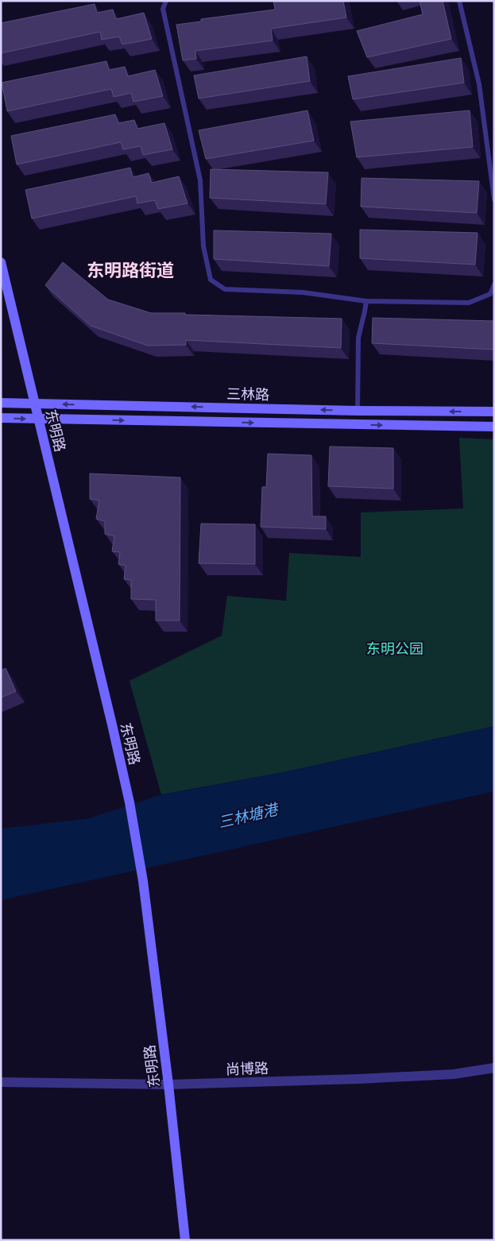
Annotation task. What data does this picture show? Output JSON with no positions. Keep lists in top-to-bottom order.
{
  "streets": {
    "main road": ["三林路", "东明路"],
    "street": ["尚博路"]
  },
  "crossings": [
    ["三林路", "东明路"],
    ["东明路", "尚博路"]
  ],
  "districts": ["东明路街道"],
  "water": ["三林塘港"],
  "parks": ["东明公园"]
}
